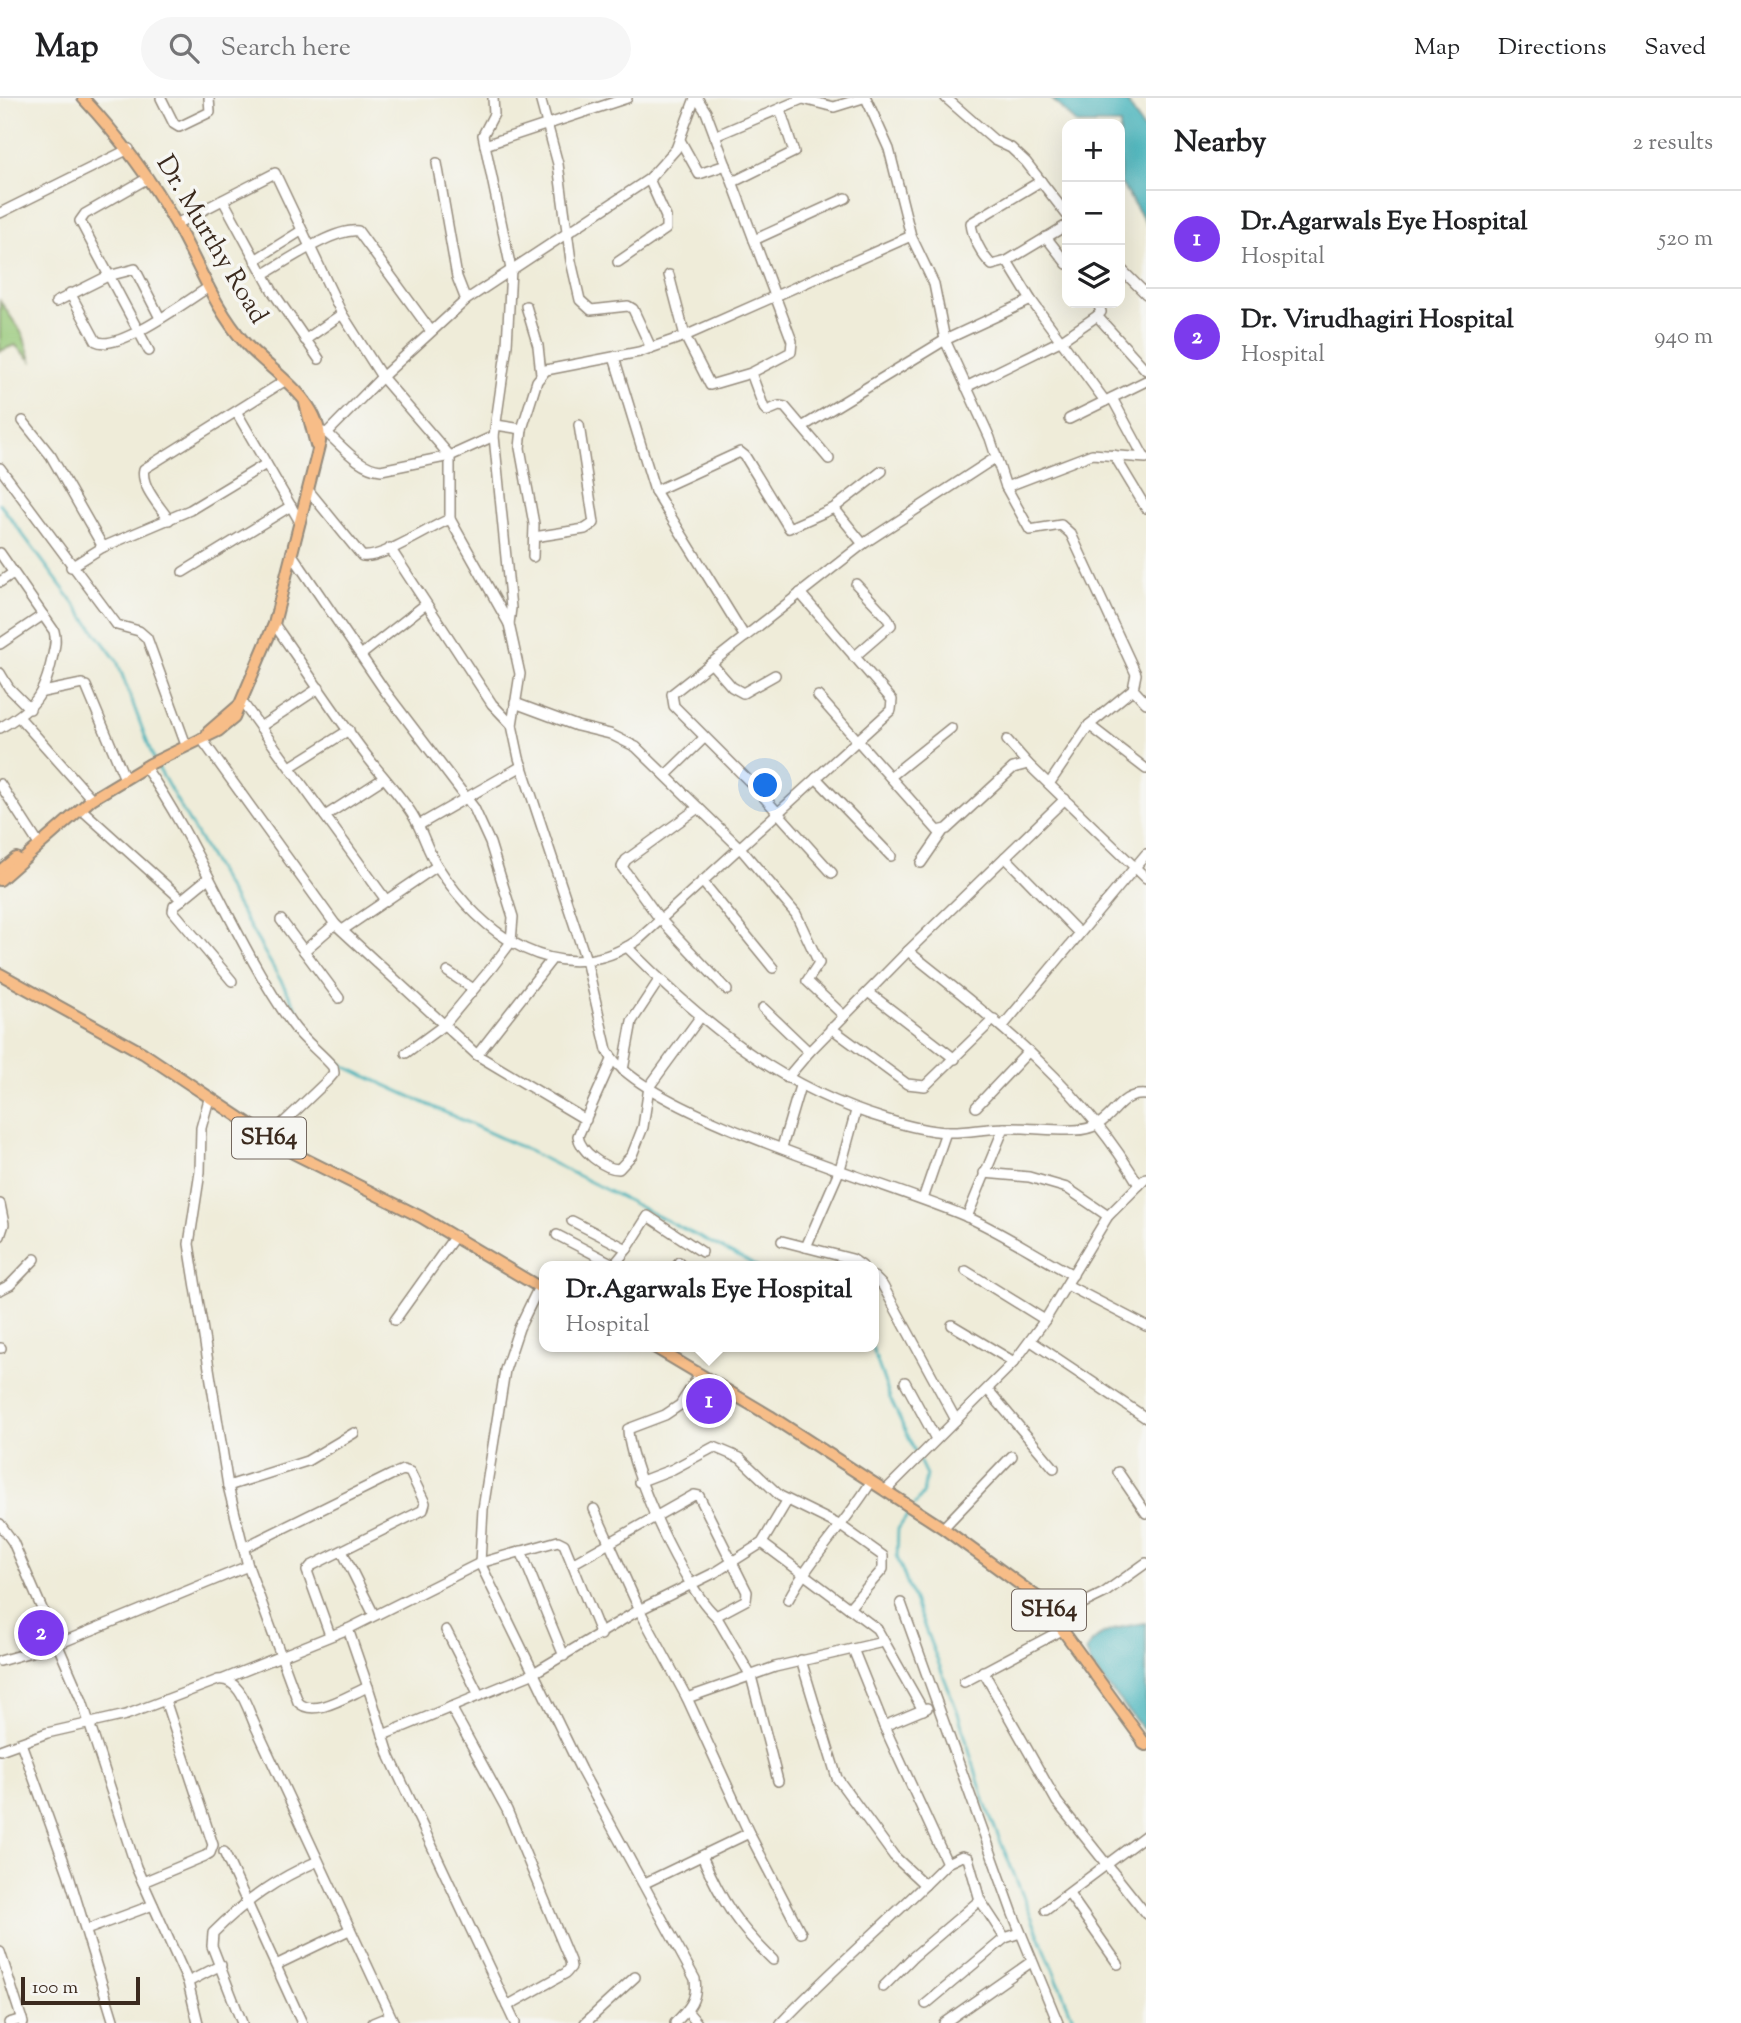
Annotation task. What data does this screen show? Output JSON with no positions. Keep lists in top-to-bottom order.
{
  "streets": {
    "main road": ["Dr. Murthy Road", "SH64"]
  },
  "scale_bar": "100 m",
  "page": {
    "header": "Map",
    "search": "Search here",
    "nav": ["Map", "Directions", "Saved"],
    "heading": ["Nearby", "2 results"],
    "map_buttons": ["+", "−"],
    "list": [
      {
        "mark": "1",
        "name": "Dr.Agarwals Eye Hospital",
        "note": "Hospital",
        "value": "520 m"
      },
      {
        "mark": "2",
        "name": "Dr. Virudhagiri Hospital",
        "note": "Hospital",
        "value": "940 m"
      }
    ],
    "popup": ["Dr.Agarwals Eye Hospital", "Hospital"],
    "pins": ["1", "2"],
    "scale": "100 m"
  }
}
